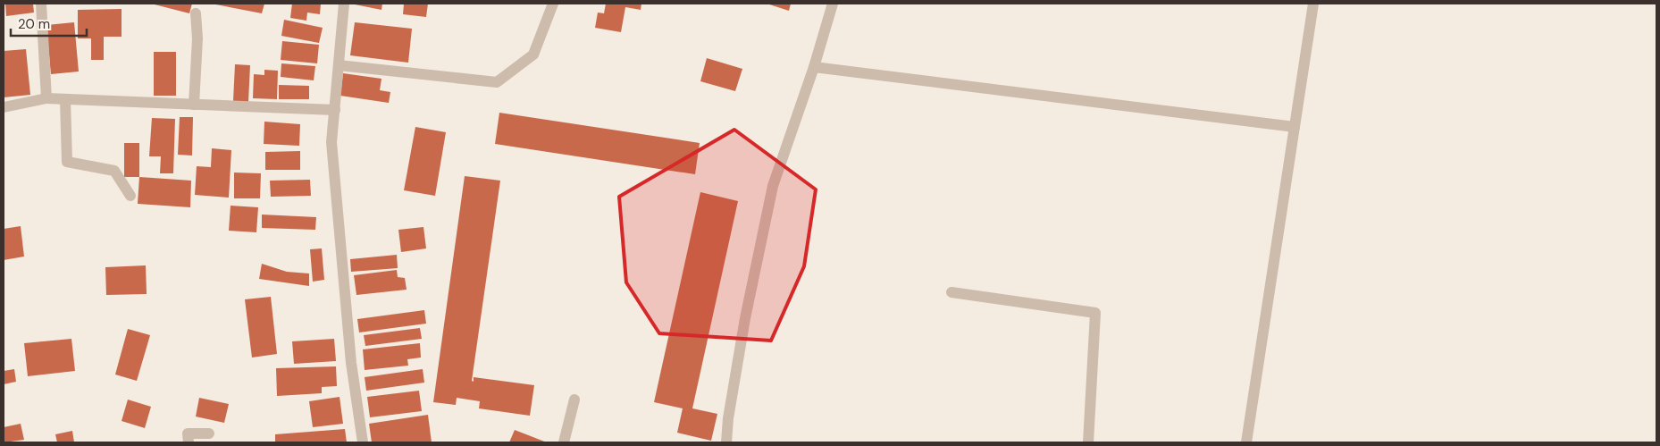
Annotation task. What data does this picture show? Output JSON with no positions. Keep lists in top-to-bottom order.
{
  "scale_bar": "20 m"
}
